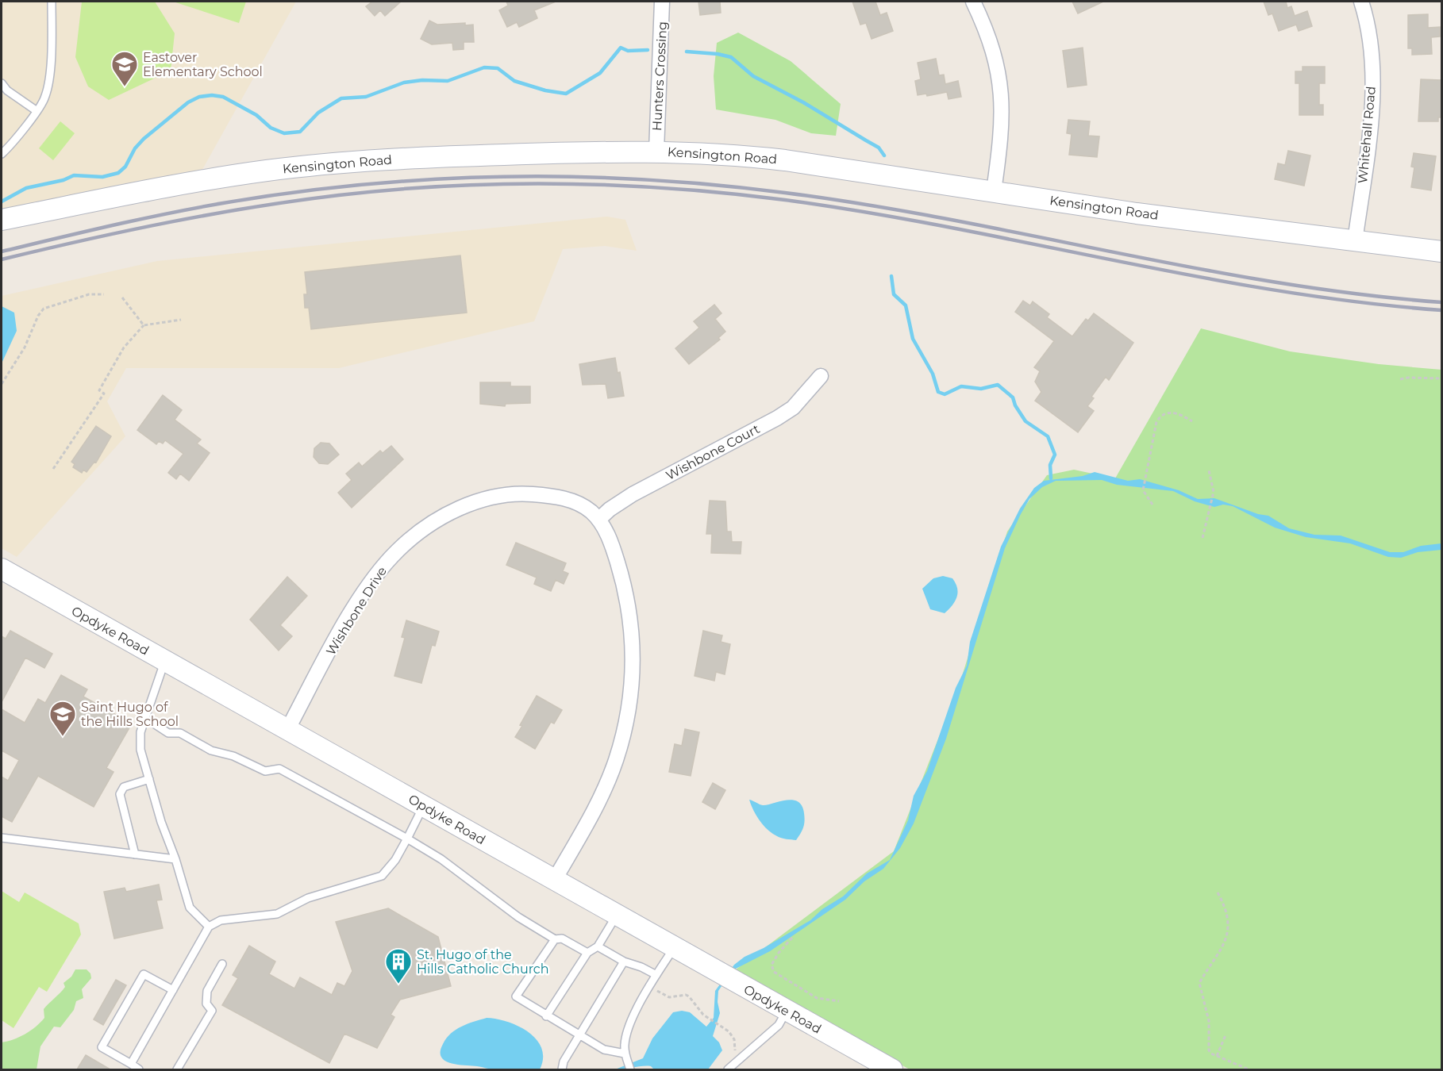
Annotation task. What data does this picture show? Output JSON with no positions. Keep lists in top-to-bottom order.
{
  "streets": {
    "street": [
      "Hunters Crossing",
      "Whitehall Road",
      "Kensington Road",
      "Wishbone Court",
      "Wishbone Drive",
      "Opdyke Road"
    ]
  },
  "crossings": [
    ["Hunters Crossing", "Kensington Road"],
    ["Whitehall Road", "Kensington Road"],
    ["Wishbone Court", "Wishbone Drive"],
    ["Wishbone Drive", "Opdyke Road"]
  ],
  "places": {
    "school or university": ["Eastover Elementary School", "Saint Hugo of the Hills School"],
    "building": ["St. Hugo of the Hills Catholic Church"]
  }
}
